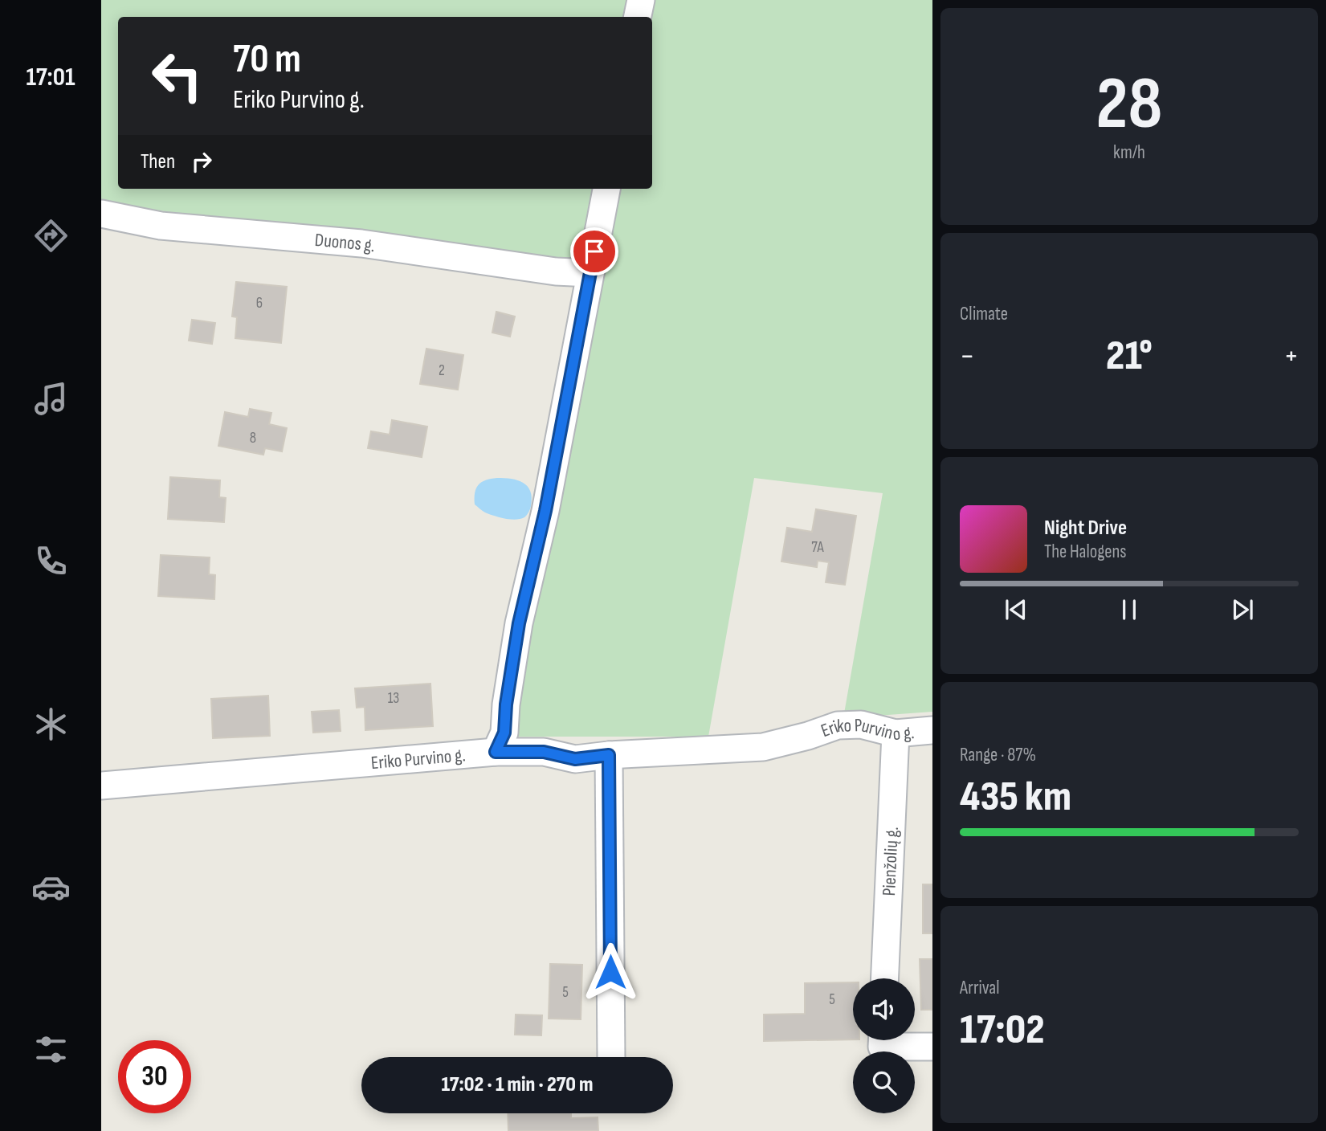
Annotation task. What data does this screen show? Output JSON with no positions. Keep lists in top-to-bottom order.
{
  "streets": {
    "street": ["Duonos g.", "Eriko Purvino g.", "Pienžolių g."]
  },
  "crossings": [
    ["Eriko Purvino g.", "Pienžolių g."]
  ],
  "house_numbers": [
    "6",
    "2",
    "8",
    "7A",
    "13",
    "5",
    "5"
  ],
  "page": {
    "tabs": "17:01",
    "tile": [
      ["28", "km/h"],
      "Climate",
      ["Range · 87%", "435 km"],
      ["Arrival", "17:02"]
    ],
    "turn": ["70 m", "Eriko Purvino g."],
    "then": "Then",
    "heat": ["−", "21°", "+"],
    "song": ["Night Drive", "The Halogens"],
    "limit": "30",
    "trip": "17:02 · 1 min · 270 m"
  }
}
